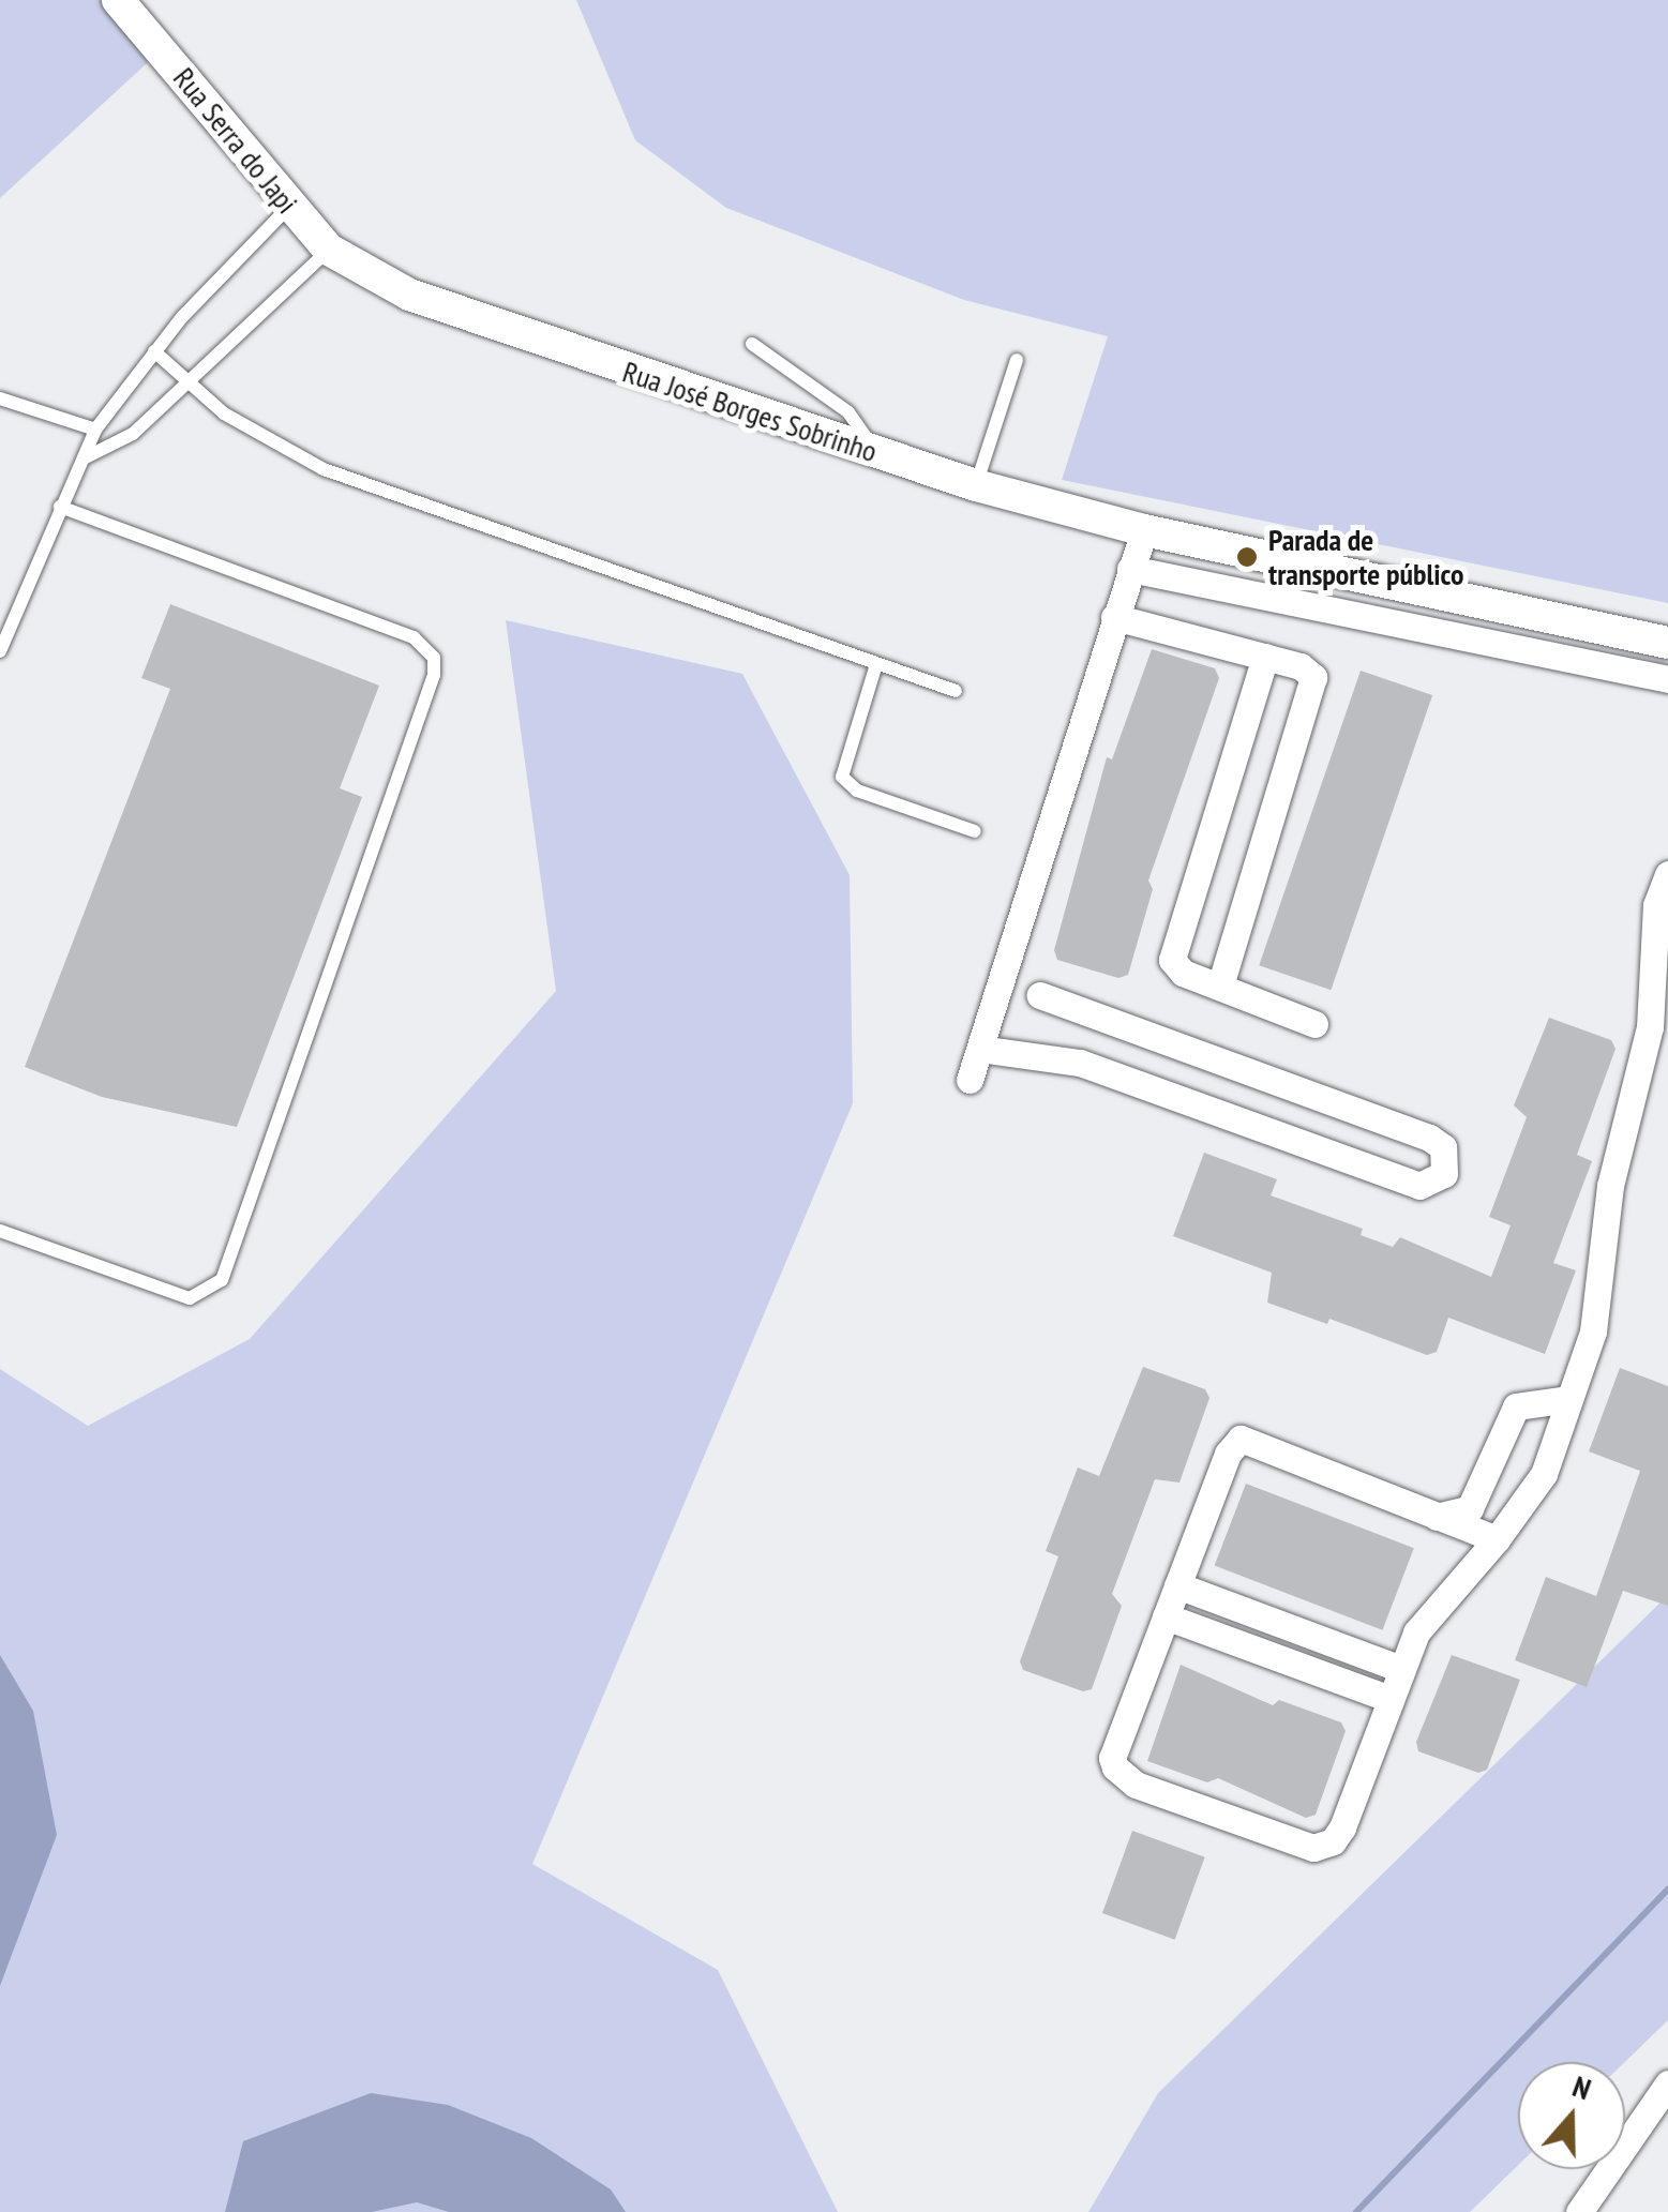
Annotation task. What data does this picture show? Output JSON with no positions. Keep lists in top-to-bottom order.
{
  "streets": {
    "street": ["Rua Serra do Japi", "Rua José Borges Sobrinho"]
  },
  "crossings": [
    ["Rua Serra do Japi", "Rua José Borges Sobrinho"]
  ],
  "places": ["Parada de transporte público"],
  "north": "top"
}
